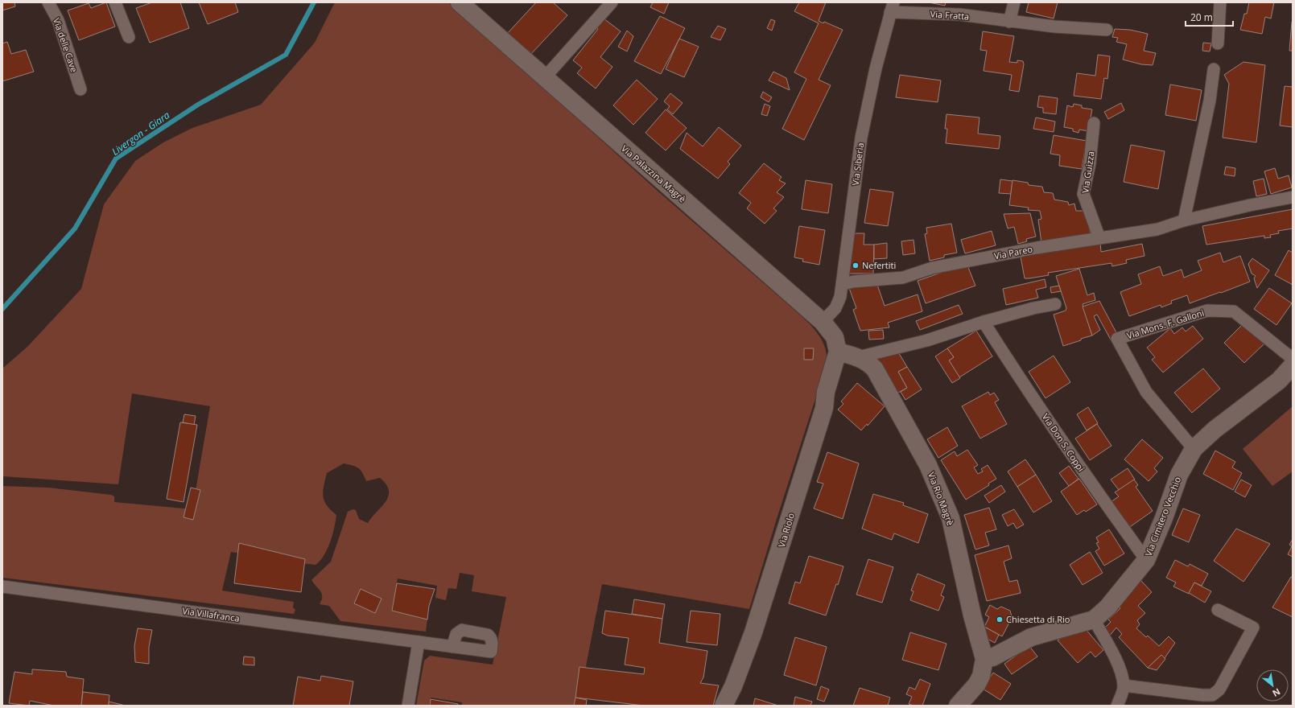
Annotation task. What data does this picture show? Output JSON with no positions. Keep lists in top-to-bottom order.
{
  "streets": {
    "street": [
      "Via Fratta",
      "Via delle Cave",
      "Via Siberia",
      "Via Guizza",
      "Via Palazzina Magrè",
      "Via Pareo",
      "Via Mons. F. Galloni",
      "Via Don S. Coppi",
      "Via Rio Magrè",
      "Via Cimitero Vecchio",
      "Via Riolo",
      "Via Villafranca"
    ]
  },
  "crossings": [
    ["Via Fratta", "Via Siberia"],
    ["Via Siberia", "Via Palazzina Magrè"],
    ["Via Siberia", "Via Pareo"],
    ["Via Guizza", "Via Pareo"],
    ["Via Palazzina Magrè", "Via Rio Magrè"],
    ["Via Palazzina Magrè", "Via Riolo"],
    ["Via Mons. F. Galloni", "Via Cimitero Vecchio"],
    ["Via Don S. Coppi", "Via Rio Magrè"],
    ["Via Don S. Coppi", "Via Cimitero Vecchio"],
    ["Via Rio Magrè", "Via Cimitero Vecchio"],
    ["Via Rio Magrè", "Via Riolo"]
  ],
  "water": ["Livergon - Giara"],
  "places": ["Nefertiti", "Chiesetta di Rio"],
  "scale_bar": "20 m",
  "north": "bottom right"
}
